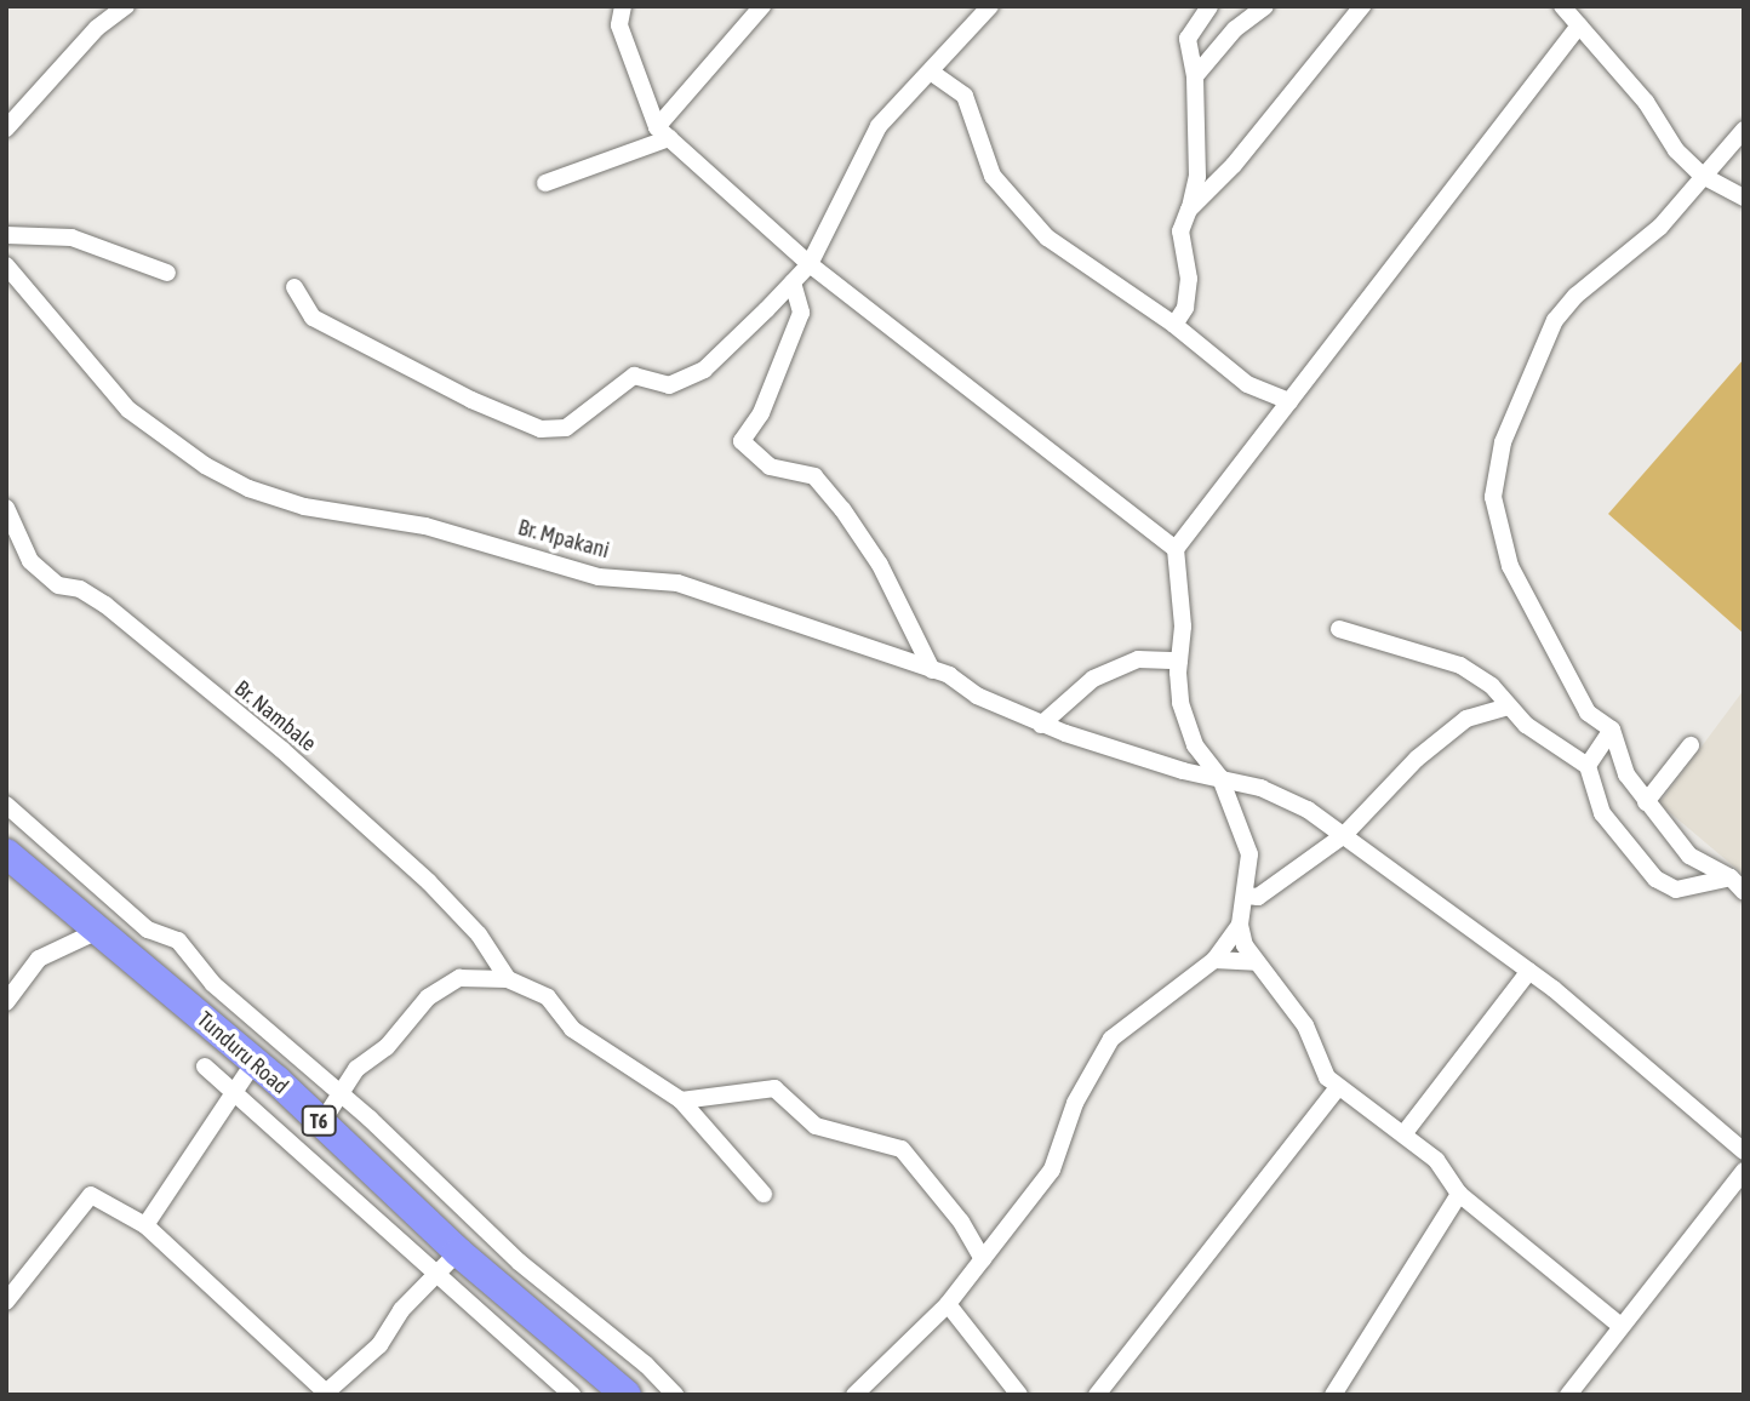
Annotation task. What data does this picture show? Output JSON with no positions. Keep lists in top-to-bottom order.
{
  "streets": {
    "highway": ["Tunduru Road", "T6"],
    "street": ["Br. Mpakani", "Br. Nambale"]
  }
}
